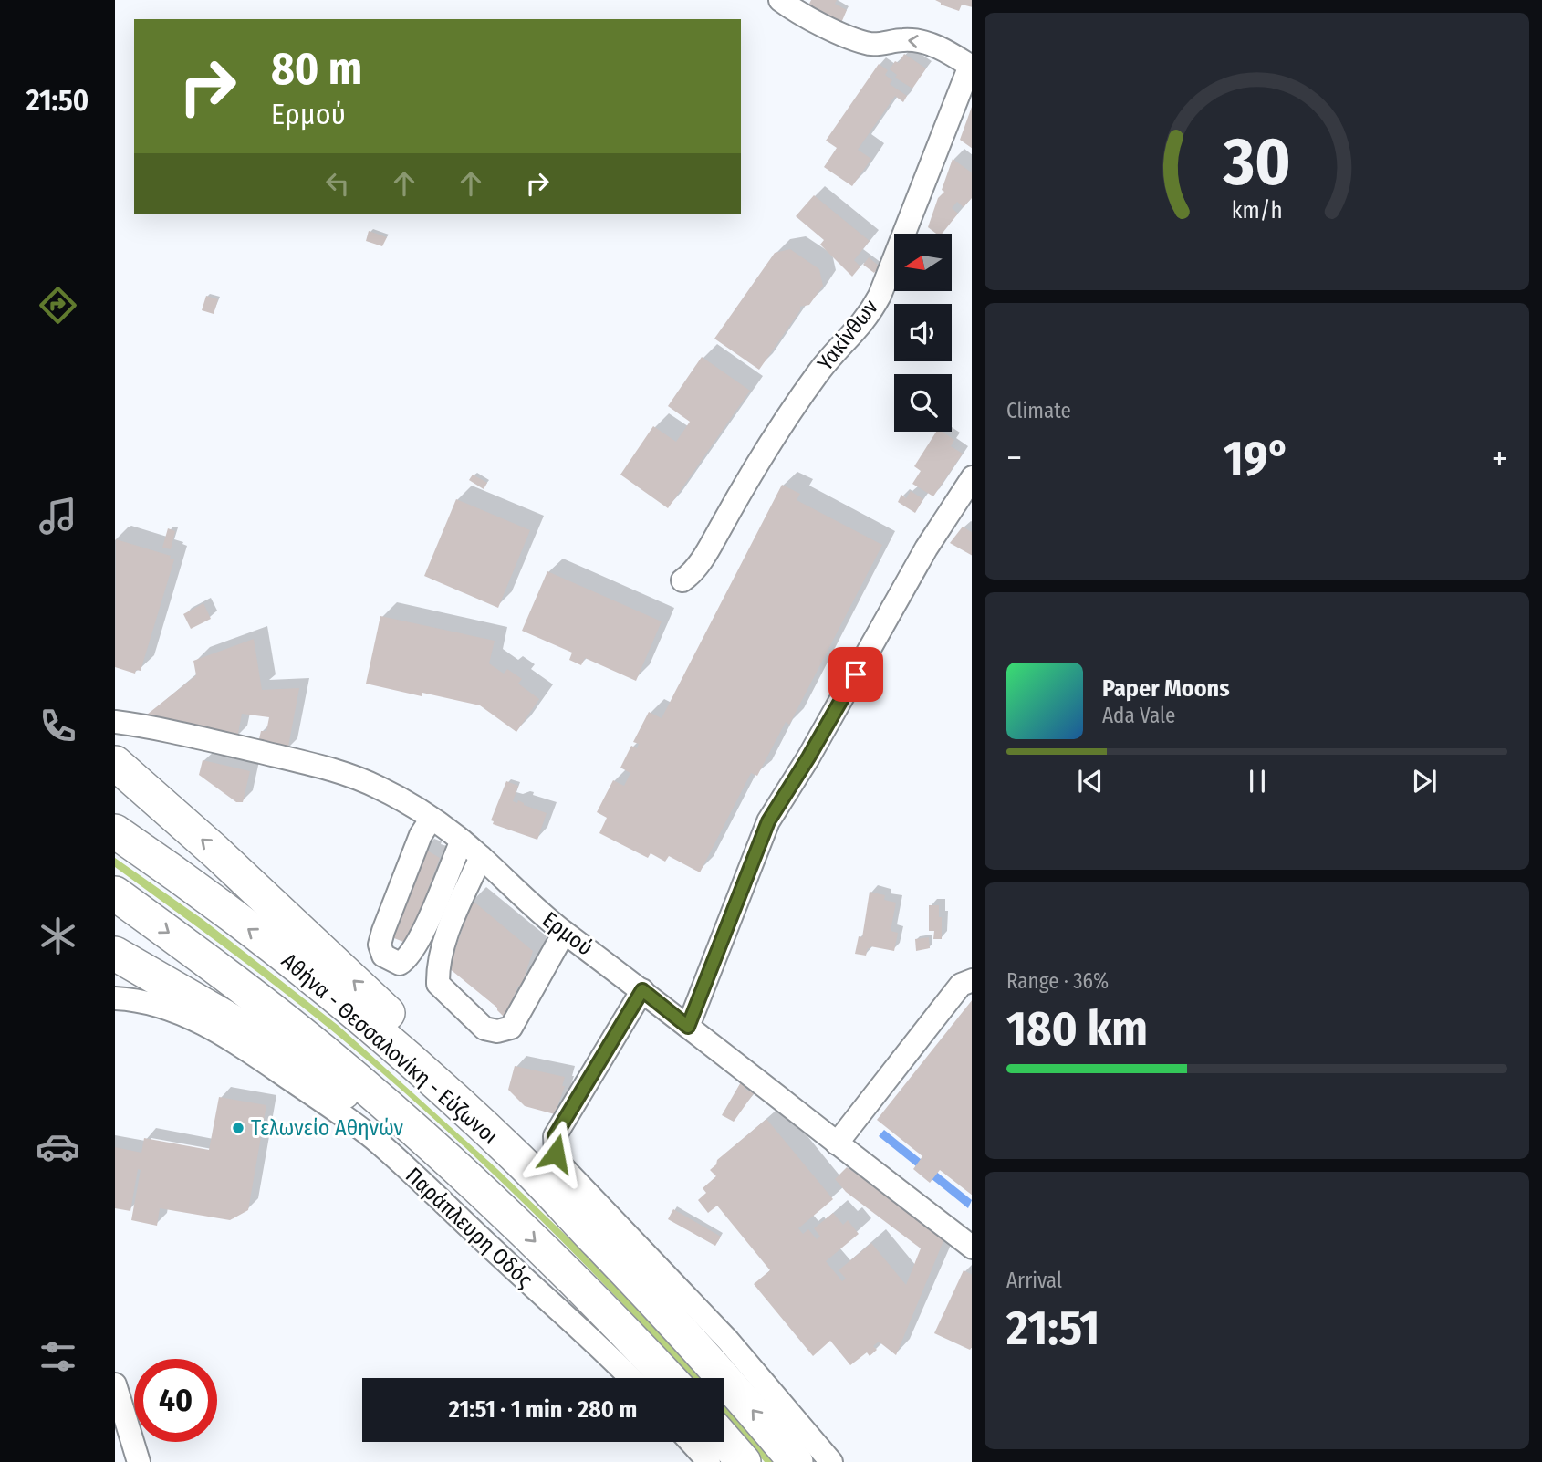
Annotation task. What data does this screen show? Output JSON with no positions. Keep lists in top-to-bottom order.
{
  "streets": {
    "highway": ["Αθήνα - Θεσσαλονίκη - Εύζωνοι"],
    "street": ["Υακίνθων", "Ερμού", "Παράπλευρη Οδός"]
  },
  "places": ["Τελωνείο Αθηνών"],
  "north": "left",
  "page": {
    "tabs": "21:50",
    "turn": ["80 m", "Ερμού"],
    "tile": [
      "Climate",
      ["Range · 36%", "180 km"],
      ["Arrival", "21:51"]
    ],
    "heat": ["−", "19°", "+"],
    "song": ["Paper Moons", "Ada Vale"],
    "limit": "40",
    "trip": "21:51 · 1 min · 280 m",
    "gauge": ["30", "km/h"]
  }
}
